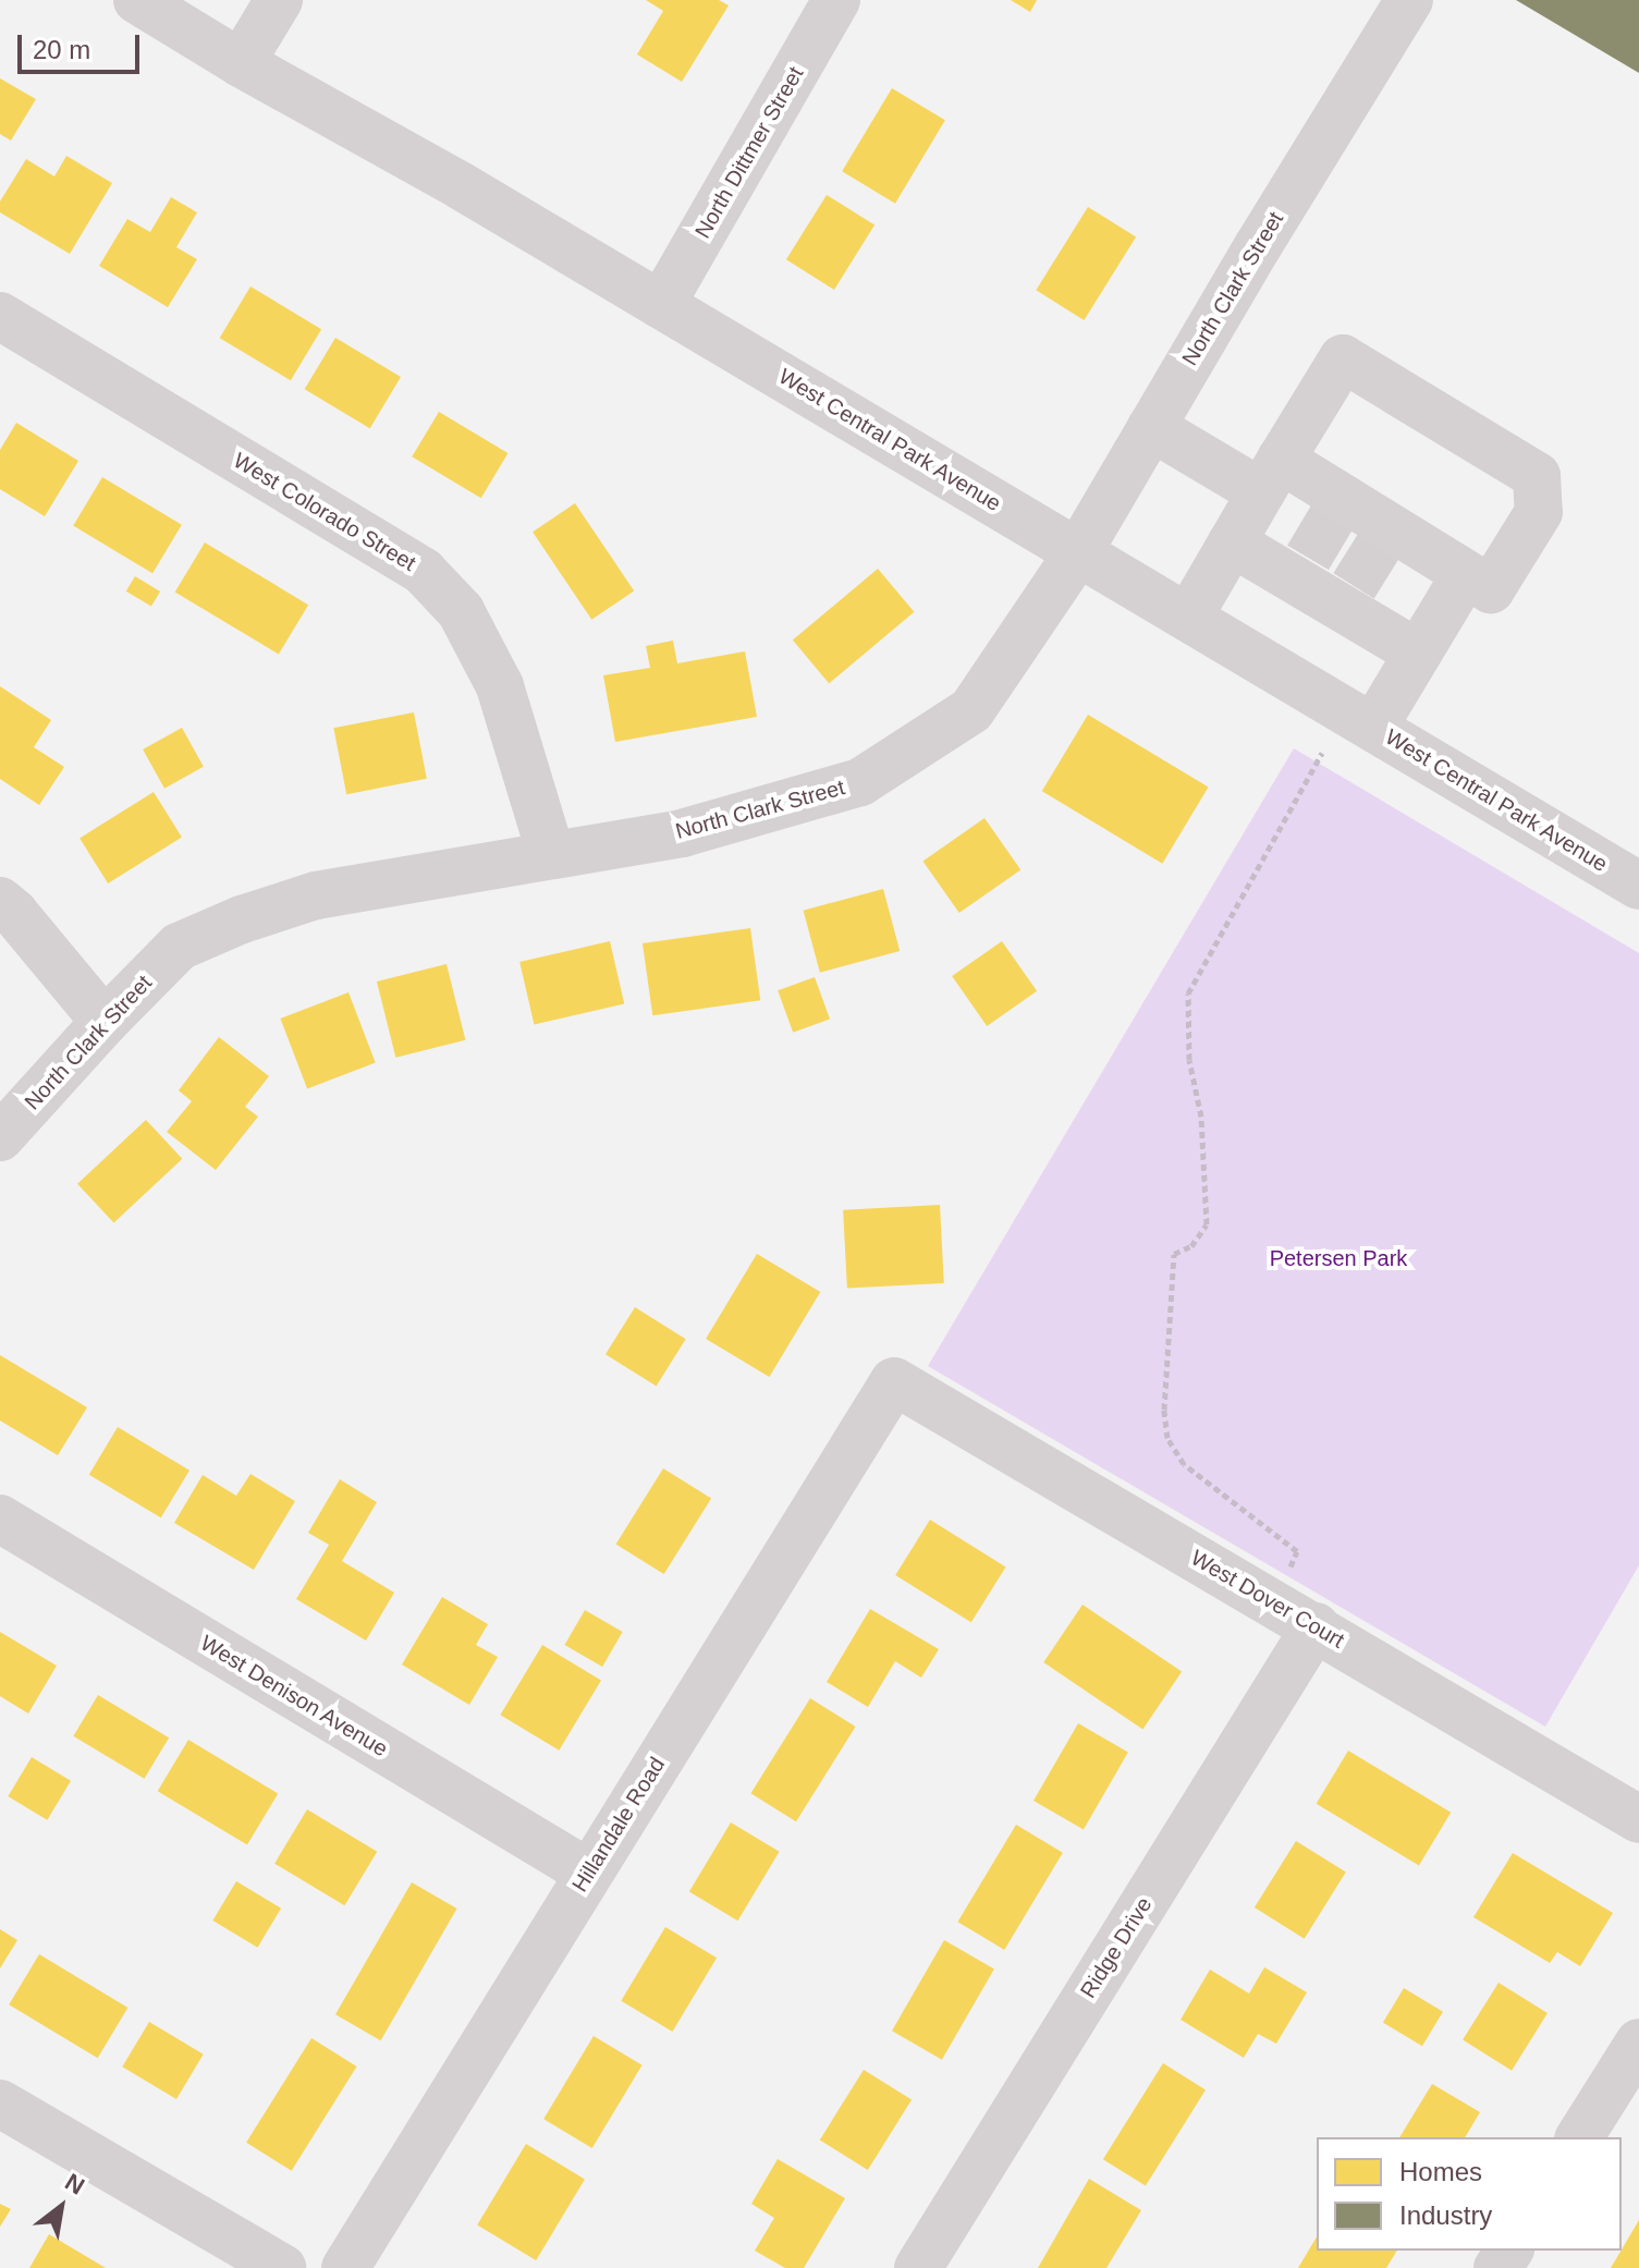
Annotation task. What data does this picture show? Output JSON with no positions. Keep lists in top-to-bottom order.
{
  "streets": {
    "street": [
      "North Dittmer Street",
      "North Clark Street",
      "West Central Park Avenue",
      "West Colorado Street",
      "West Dover Court",
      "West Denison Avenue",
      "Hillandale Road",
      "Ridge Drive"
    ]
  },
  "crossings": [
    ["North Dittmer Street", "West Central Park Avenue"],
    ["North Clark Street", "West Central Park Avenue"],
    ["North Clark Street", "West Colorado Street"],
    ["West Dover Court", "Hillandale Road"],
    ["West Dover Court", "Ridge Drive"],
    ["West Denison Avenue", "Hillandale Road"]
  ],
  "parks": ["Petersen Park"],
  "legend": ["Homes", "Industry"],
  "scale_bar": "20 m",
  "north": "top right"
}
